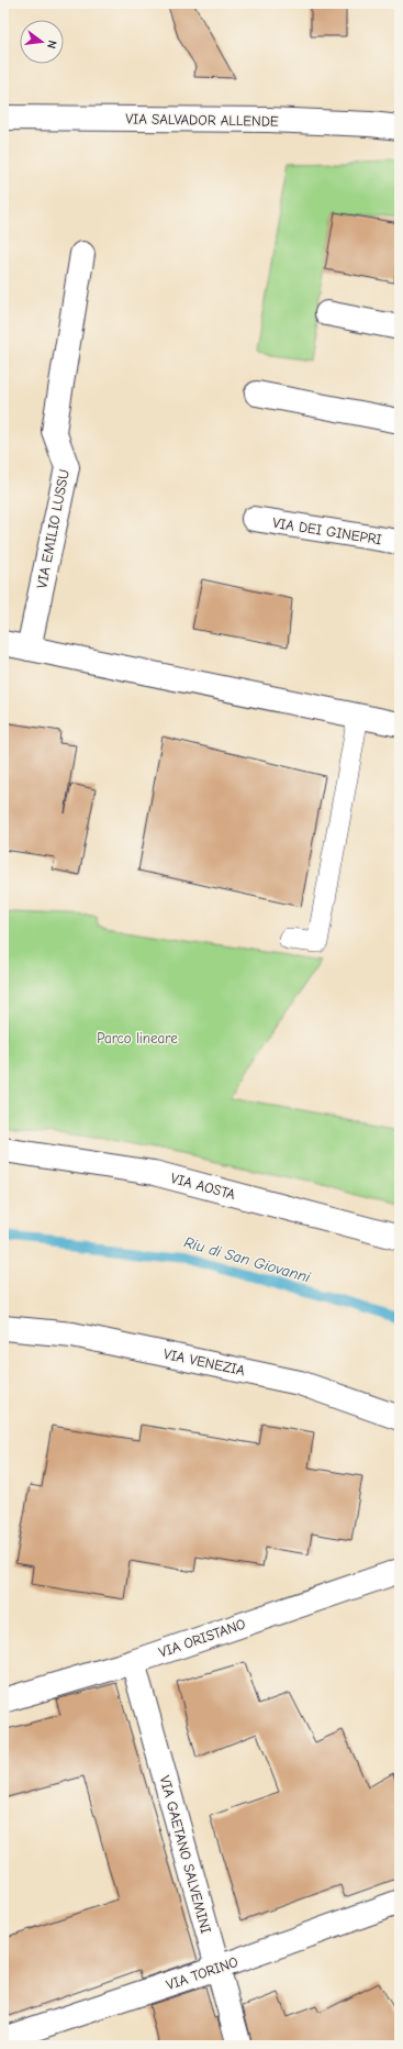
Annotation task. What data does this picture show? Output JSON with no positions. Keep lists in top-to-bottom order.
{
  "streets": {
    "street": [
      "VIA SALVADOR ALLENDE",
      "VIA EMILIO LUSSU",
      "VIA DEI GINEPRI",
      "VIA AOSTA",
      "VIA VENEZIA",
      "VIA ORISTANO",
      "VIA GAETANO SALVEMINI",
      "VIA TORINO"
    ]
  },
  "crossings": [
    ["VIA ORISTANO", "VIA GAETANO SALVEMINI"],
    ["VIA GAETANO SALVEMINI", "VIA TORINO"]
  ],
  "water": ["Riu di San Giovanni"],
  "parks": ["Parco lineare"],
  "north": "right"
}
